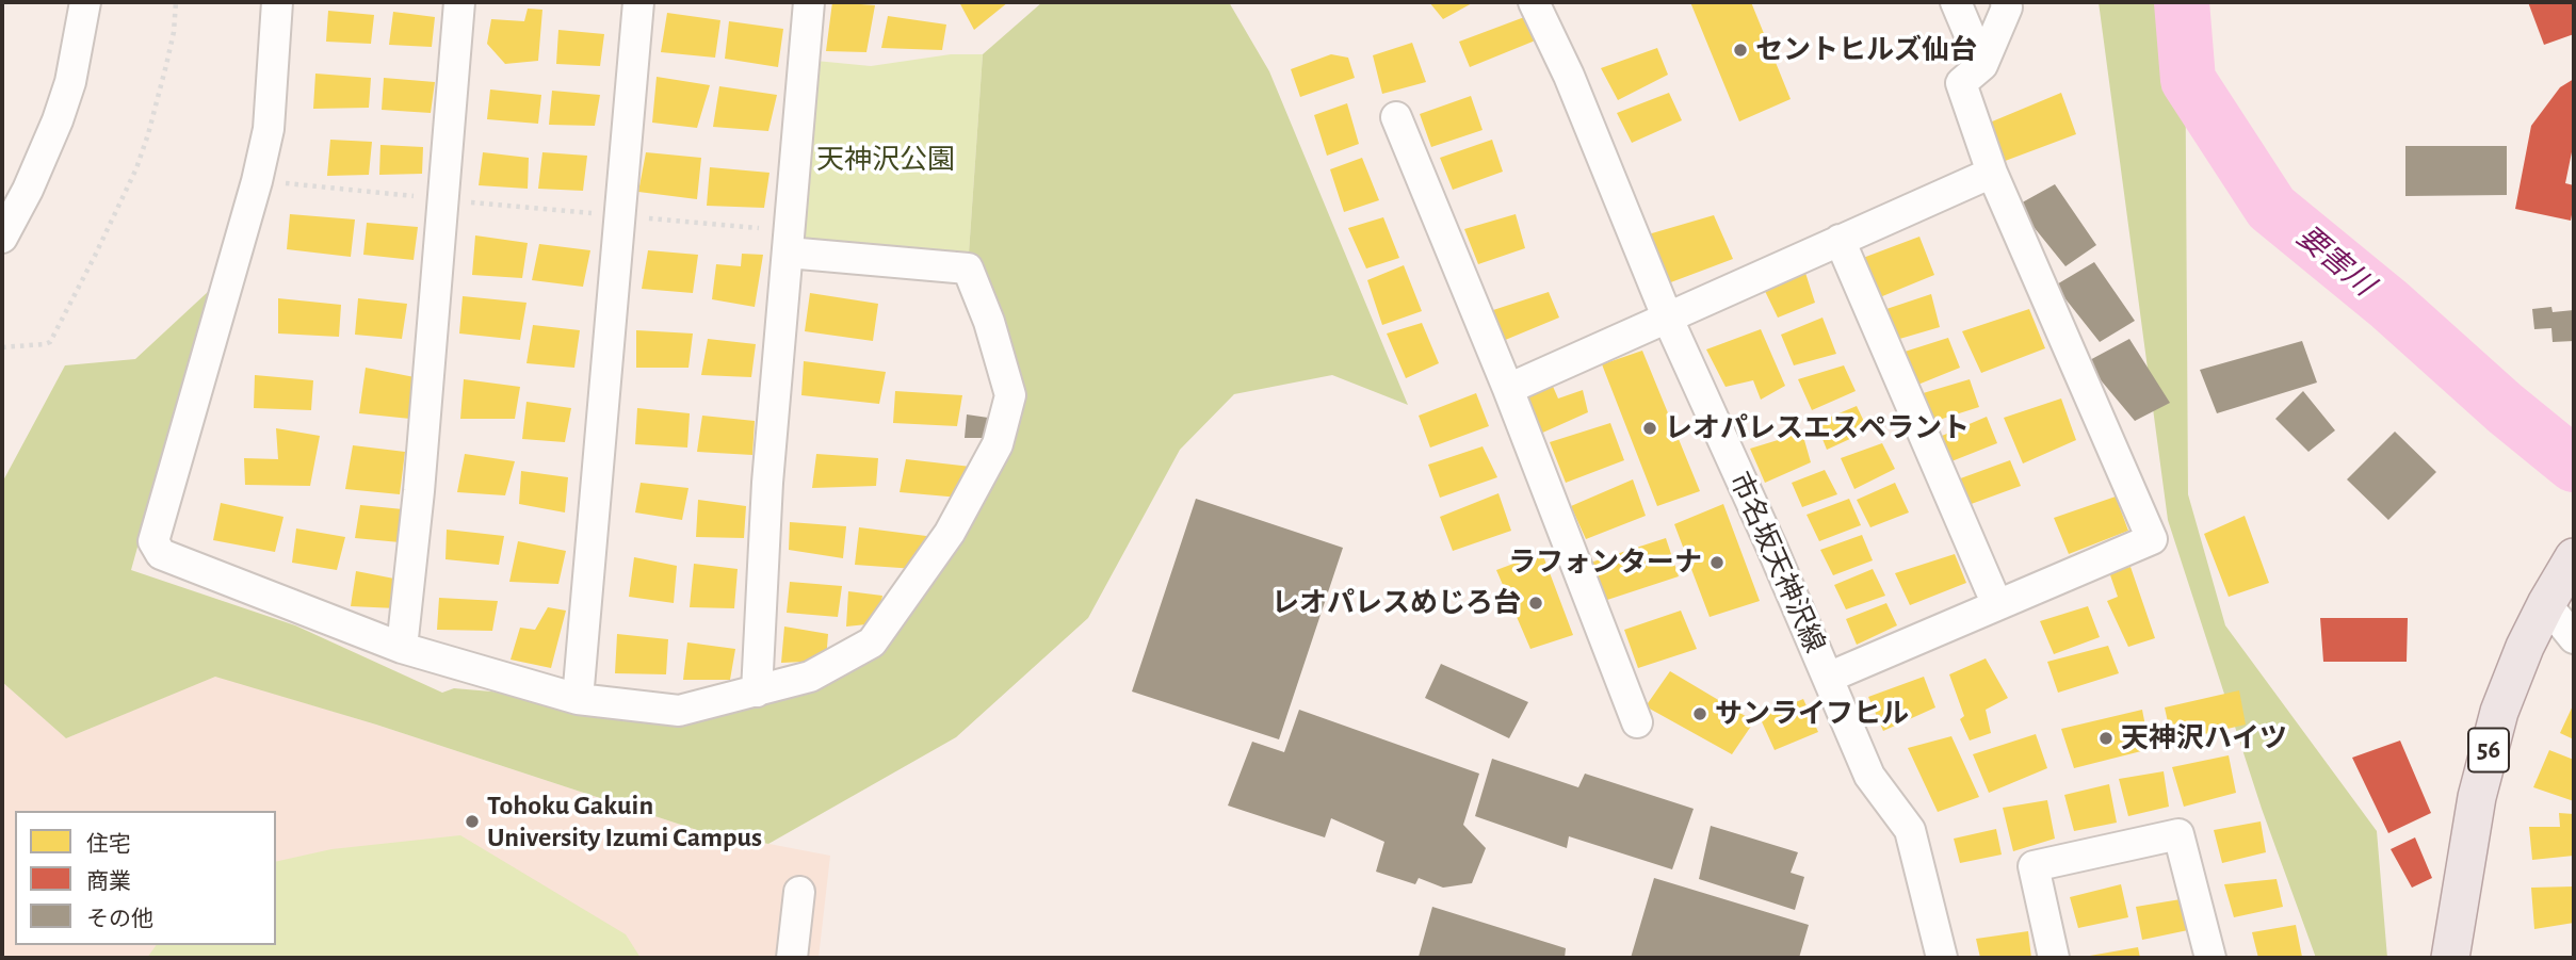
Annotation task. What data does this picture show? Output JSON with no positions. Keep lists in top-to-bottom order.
{
  "streets": {
    "main road": ["56"],
    "street": ["市名坂天神沢線"]
  },
  "water": ["要害川"],
  "parks": ["天神沢公園"],
  "places": [
    "セントヒルズ仙台",
    "レオパレスエスペラント",
    "ラフォンターナ",
    "レオパレスめじろ台",
    "サンライフヒル",
    "天神沢ハイツ",
    "Tohoku Gakuin University Izumi Campus"
  ],
  "legend": ["住宅", "商業", "その他"]
}
